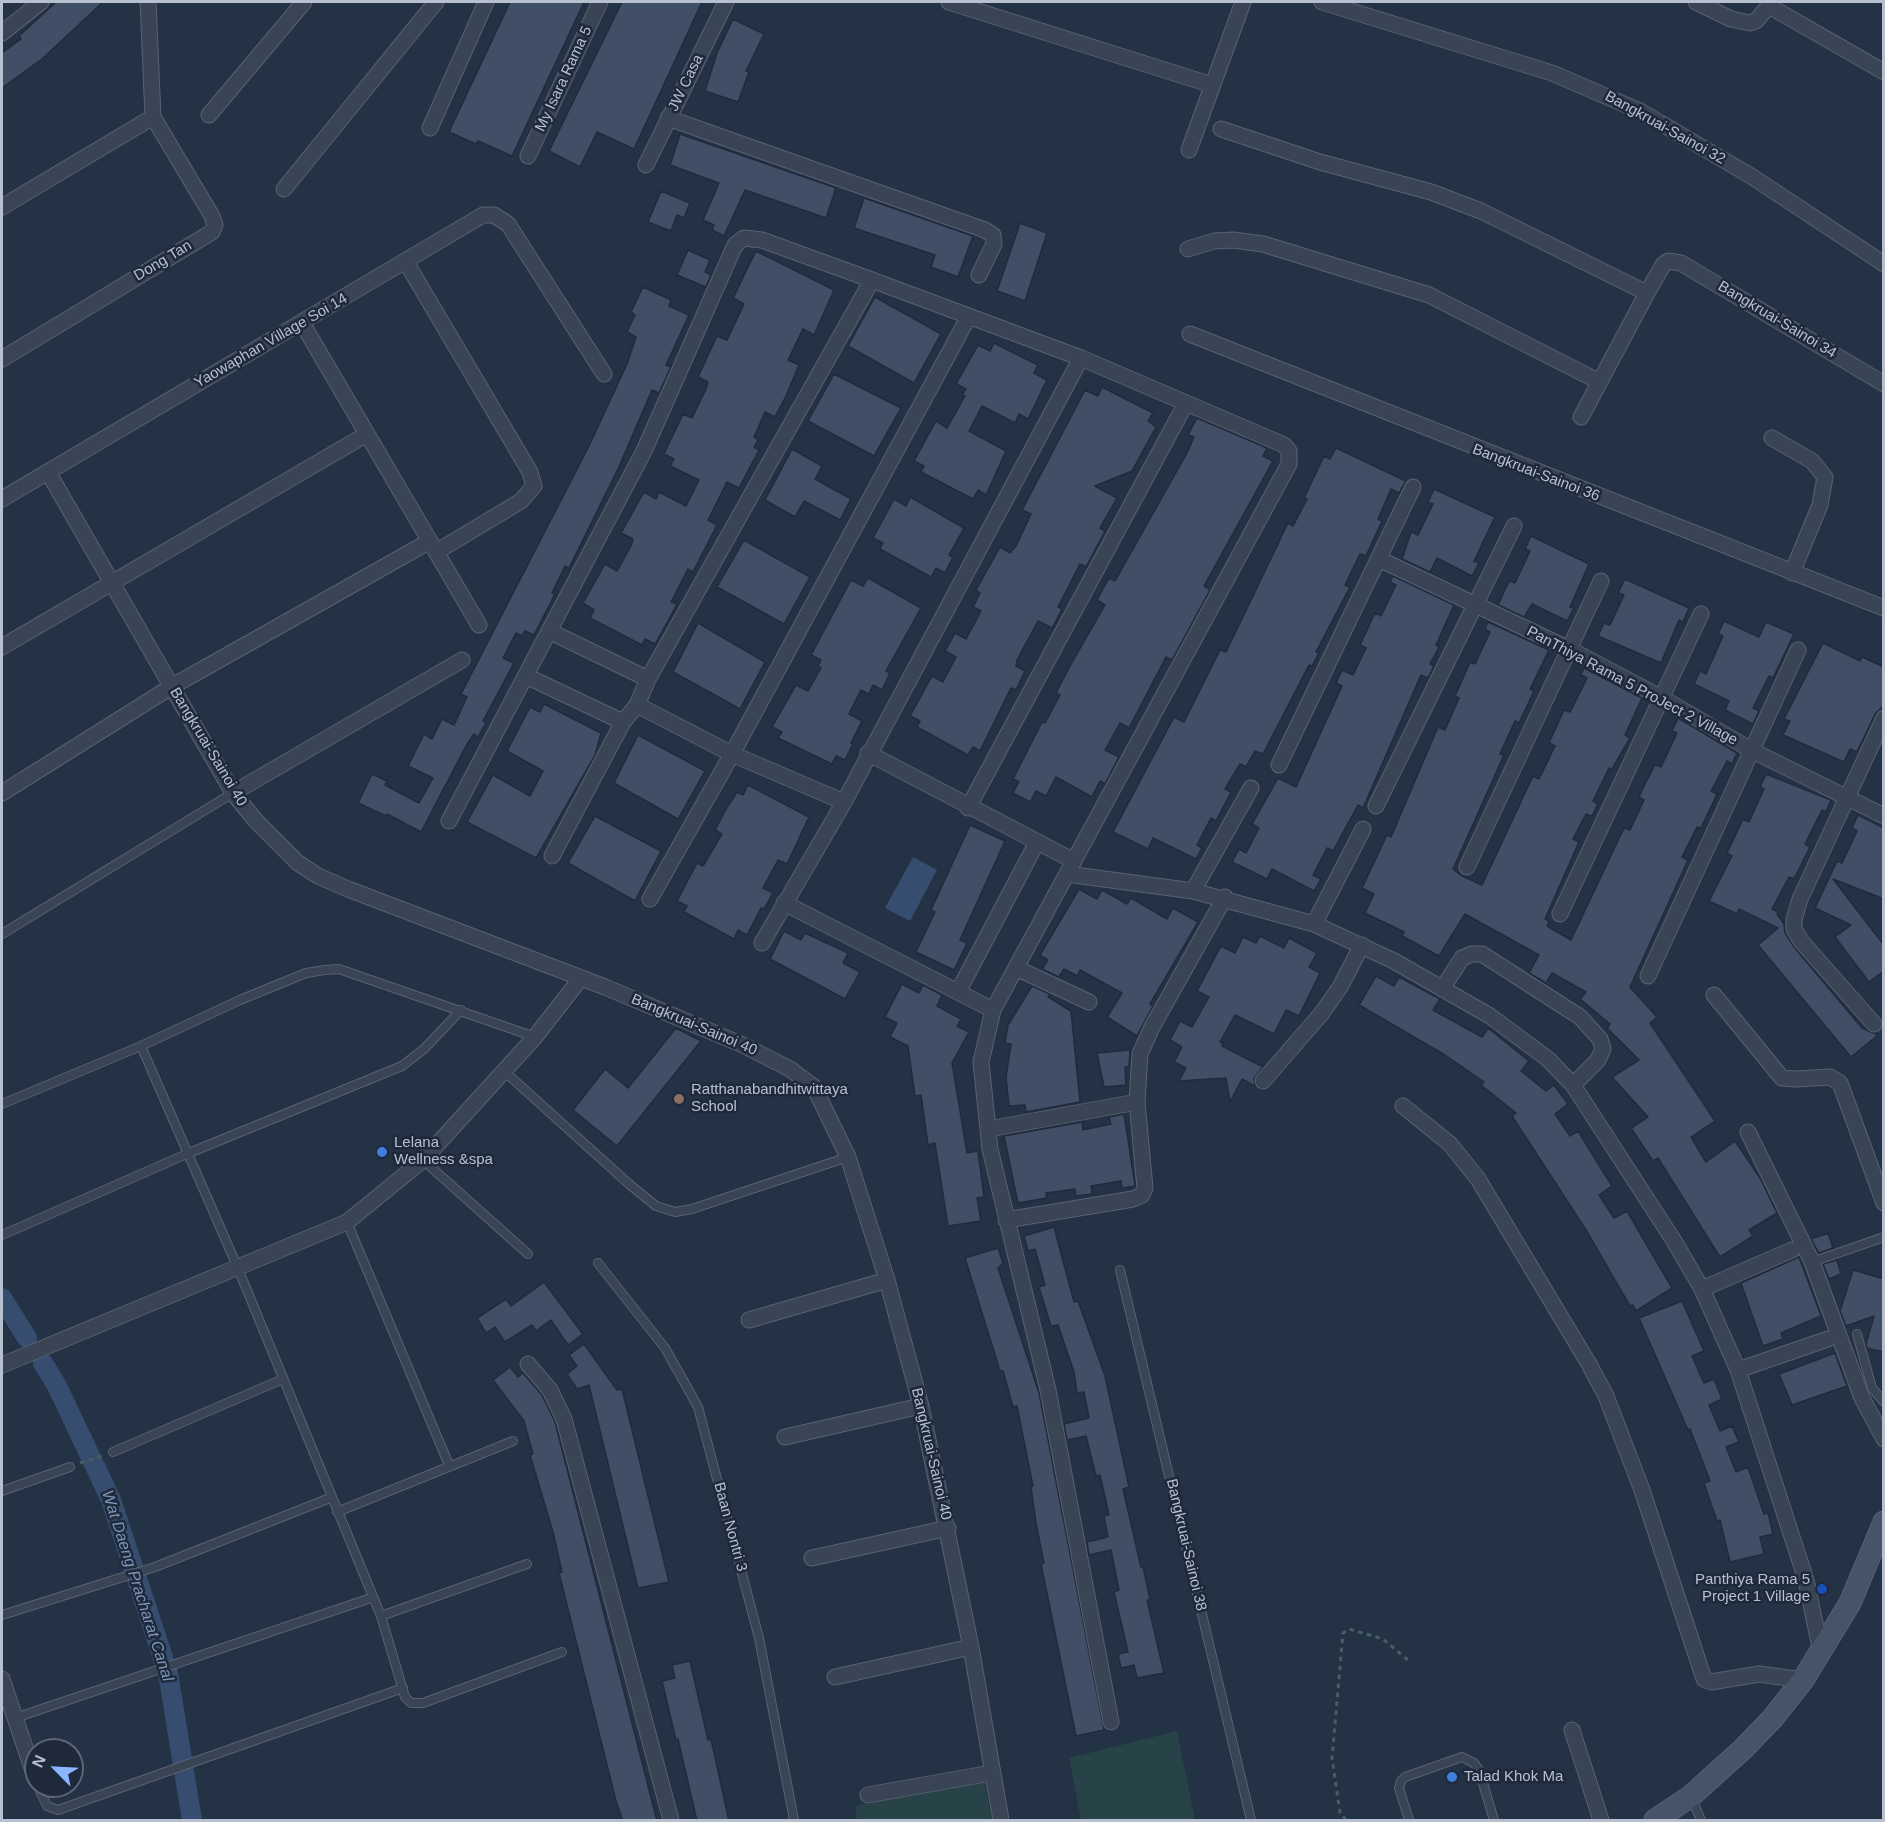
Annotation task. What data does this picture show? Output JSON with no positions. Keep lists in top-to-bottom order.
{
  "streets": {
    "street": [
      "My Isara Rama 5",
      "JW Casa",
      "Bangkruai-Sainoi 32",
      "Dong Tan",
      "Bangkruai-Sainoi 34",
      "Yaowaphan Village Soi 14",
      "Bangkruai-Sainoi 36",
      "PanThiya Rama 5 ProJect 2 Village",
      "Bangkruai-Sainoi 40"
    ],
    "lane": ["Baan Nontri 3", "Bangkruai-Sainoi 38"]
  },
  "crossings": [
    ["Yaowaphan Village Soi 14", "Bangkruai-Sainoi 40"]
  ],
  "water": ["Wat Daeng Pracharat Canal"],
  "places": [
    "Ratthanabandhitwittaya School",
    "Lelana Wellness &spa",
    "Panthiya Rama 5 Project 1 Village",
    "Talad Khok Ma"
  ],
  "north": "top left"
}
